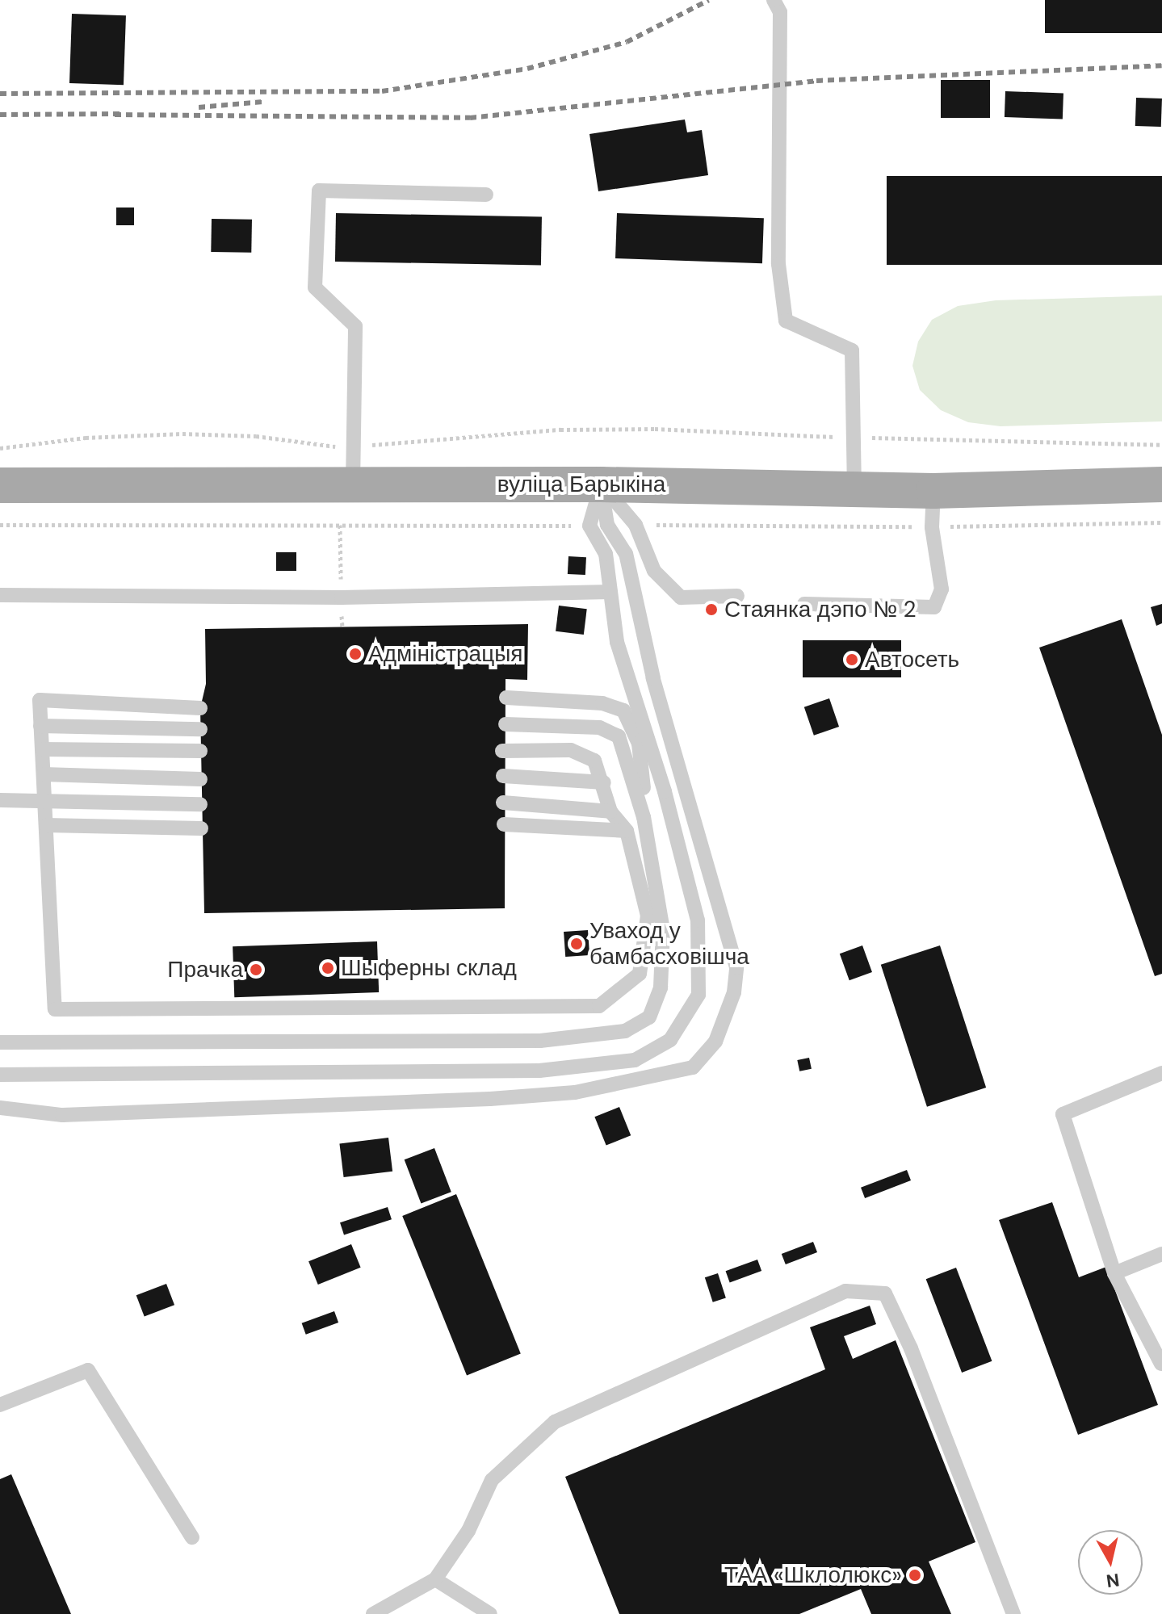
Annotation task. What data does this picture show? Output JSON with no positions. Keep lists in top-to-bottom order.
{
  "streets": {
    "main road": ["вуліца Барыкіна"]
  },
  "places": [
    "Стаянка дэпо № 2",
    "Адміністрацыя",
    "Автосеть",
    "Уваход у бамбасховішча",
    "Шыферны склад",
    "Прачка",
    "ТАА «Шклолюкс»"
  ],
  "north": "bottom"
}
